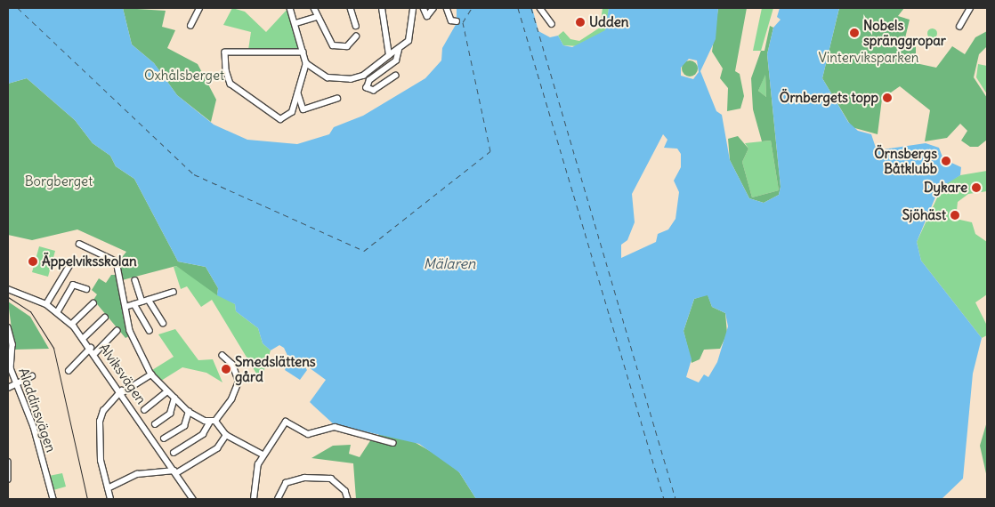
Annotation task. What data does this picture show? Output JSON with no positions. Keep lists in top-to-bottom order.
{
  "streets": {
    "street": ["Alviksvägen", "Aladdinsvägen"]
  },
  "water": ["Mälaren"],
  "parks": ["Vinterviksparken", "Oxhålsberget", "Borgberget"],
  "places": [
    "Udden",
    "Nobels spränggropar",
    "Örnbergets topp",
    "Örnsbergs Båtklubb",
    "Dykare",
    "Sjöhäst",
    "Äppelviksskolan",
    "Smedslättens gård"
  ]
}
